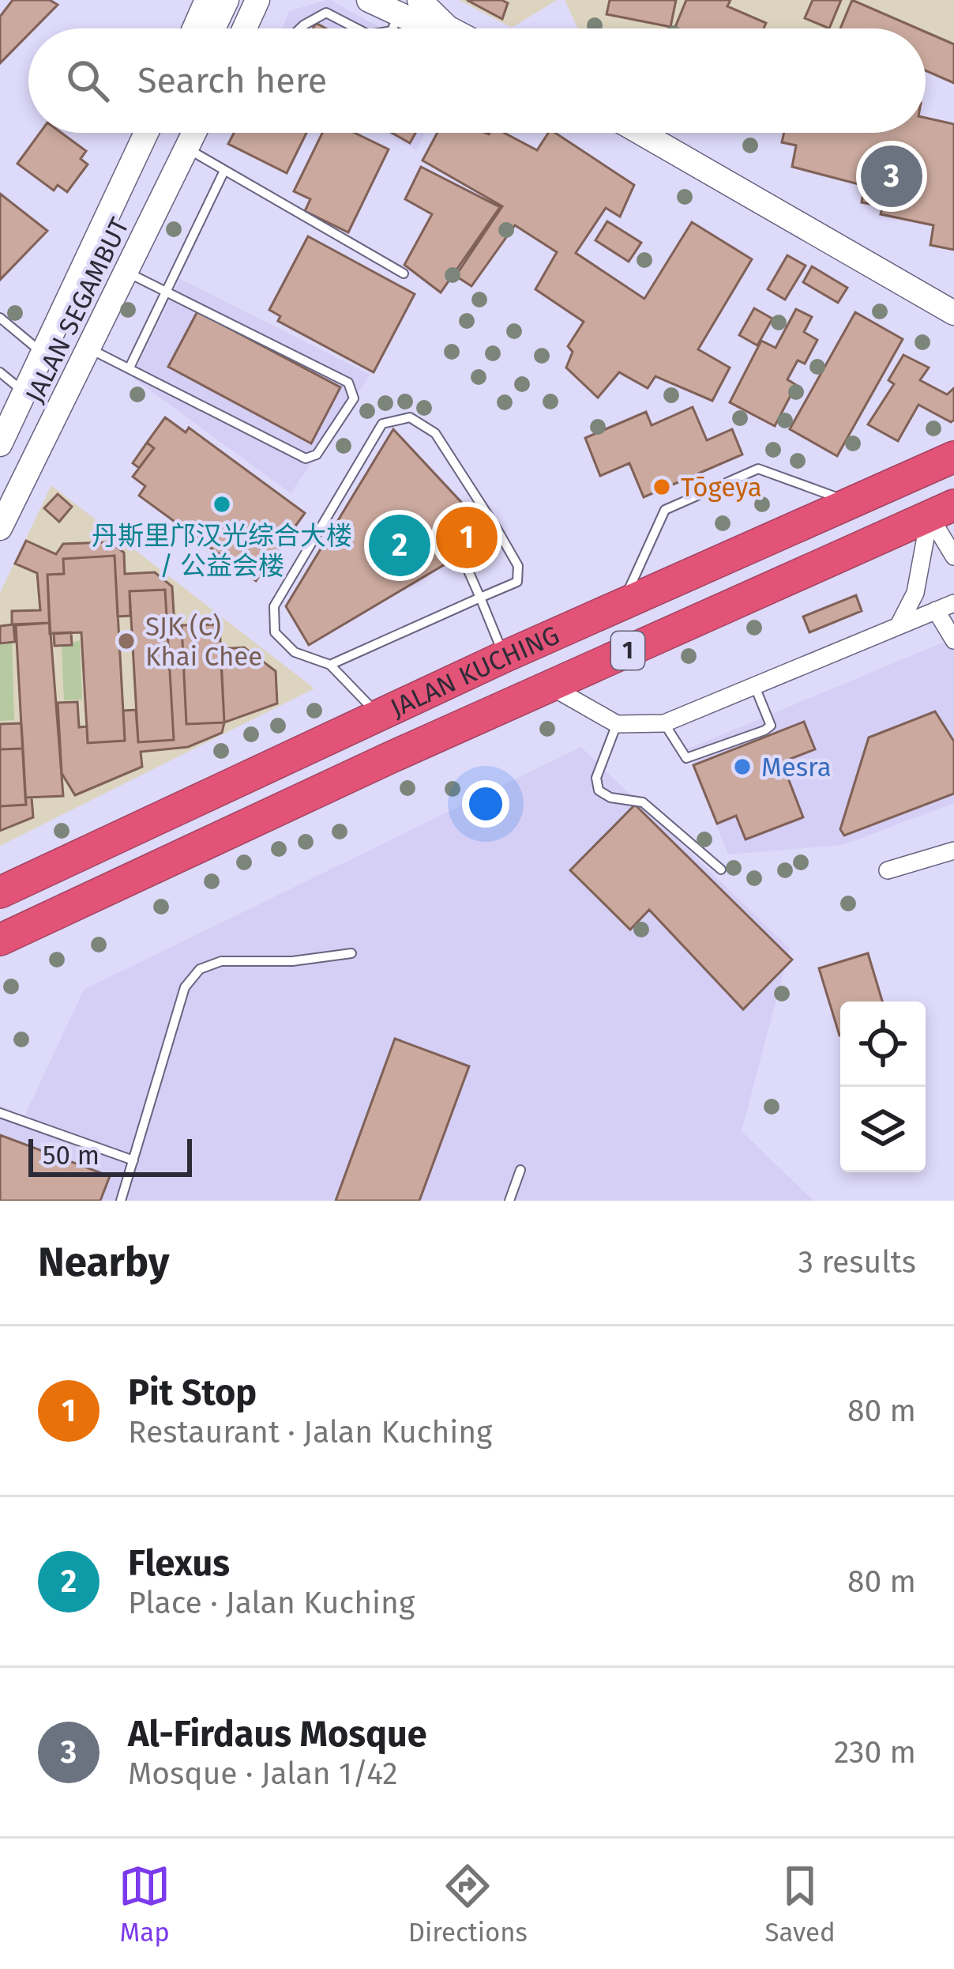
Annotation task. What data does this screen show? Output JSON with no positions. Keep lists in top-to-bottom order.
{
  "streets": {
    "highway": ["1", "JALAN KUCHING"],
    "main road": ["JALAN SEGAMBUT"]
  },
  "places": [
    "Tōgeya",
    "丹斯里邝汉光综合大楼 / 公益会楼",
    "SJK (C) Khai Chee",
    "Mesra"
  ],
  "scale_bar": "50 m",
  "page": {
    "search": "Search here",
    "pins": ["3", "1", "2"],
    "scale": "50 m",
    "heading": ["Nearby", "3 results"],
    "list": [
      {
        "mark": "1",
        "name": "Pit Stop",
        "note": "Restaurant · Jalan Kuching",
        "value": "80 m"
      },
      {
        "mark": "2",
        "name": "Flexus",
        "note": "Place · Jalan Kuching",
        "value": "80 m"
      },
      {
        "mark": "3",
        "name": "Al-Firdaus Mosque",
        "note": "Mosque · Jalan 1/42",
        "value": "230 m"
      }
    ],
    "nav": ["Map", "Directions", "Saved"]
  }
}
